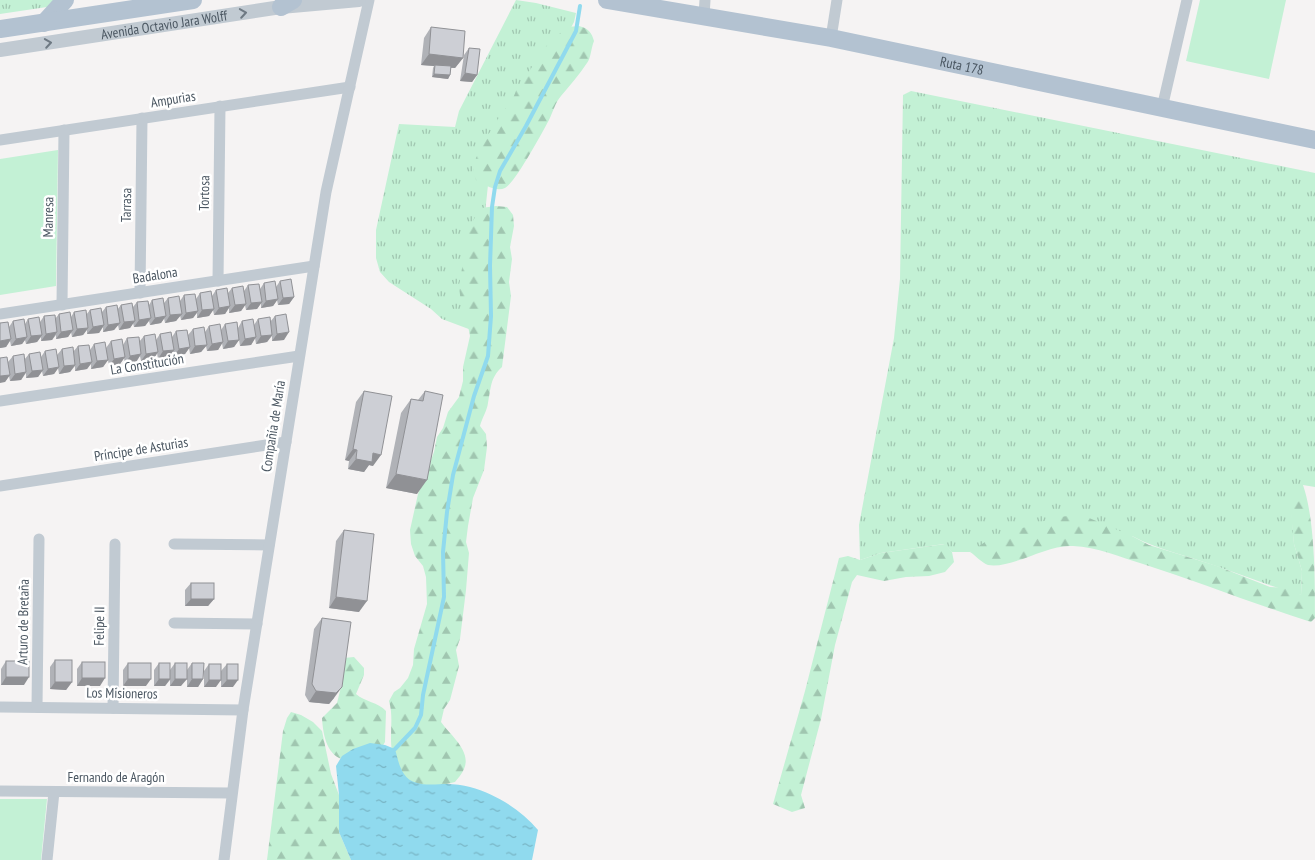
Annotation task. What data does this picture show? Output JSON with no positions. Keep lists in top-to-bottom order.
{
  "streets": {
    "main road": ["Avenida Octavio Jara Wolff", "Ruta 178"],
    "street": [
      "Ampurias",
      "Tortosa",
      "Tarrasa",
      "Manresa",
      "Badalona",
      "La Constitución",
      "Compañía de María",
      "Príncipe de Asturias",
      "Arturo de Bretaña",
      "Felipe II",
      "Los Misioneros",
      "Fernando de Aragón"
    ]
  },
  "crossings": [
    ["Ampurias", "Tortosa"],
    ["Ampurias", "Tarrasa"],
    ["Ampurias", "Manresa"],
    ["Ampurias", "Compañía de María"],
    ["Tortosa", "Badalona"],
    ["Tarrasa", "Badalona"],
    ["Manresa", "Badalona"],
    ["Badalona", "Compañía de María"],
    ["La Constitución", "Compañía de María"],
    ["Compañía de María", "Príncipe de Asturias"],
    ["Compañía de María", "Los Misioneros"],
    ["Compañía de María", "Fernando de Aragón"],
    ["Arturo de Bretaña", "Los Misioneros"],
    ["Felipe II", "Los Misioneros"]
  ]
}
